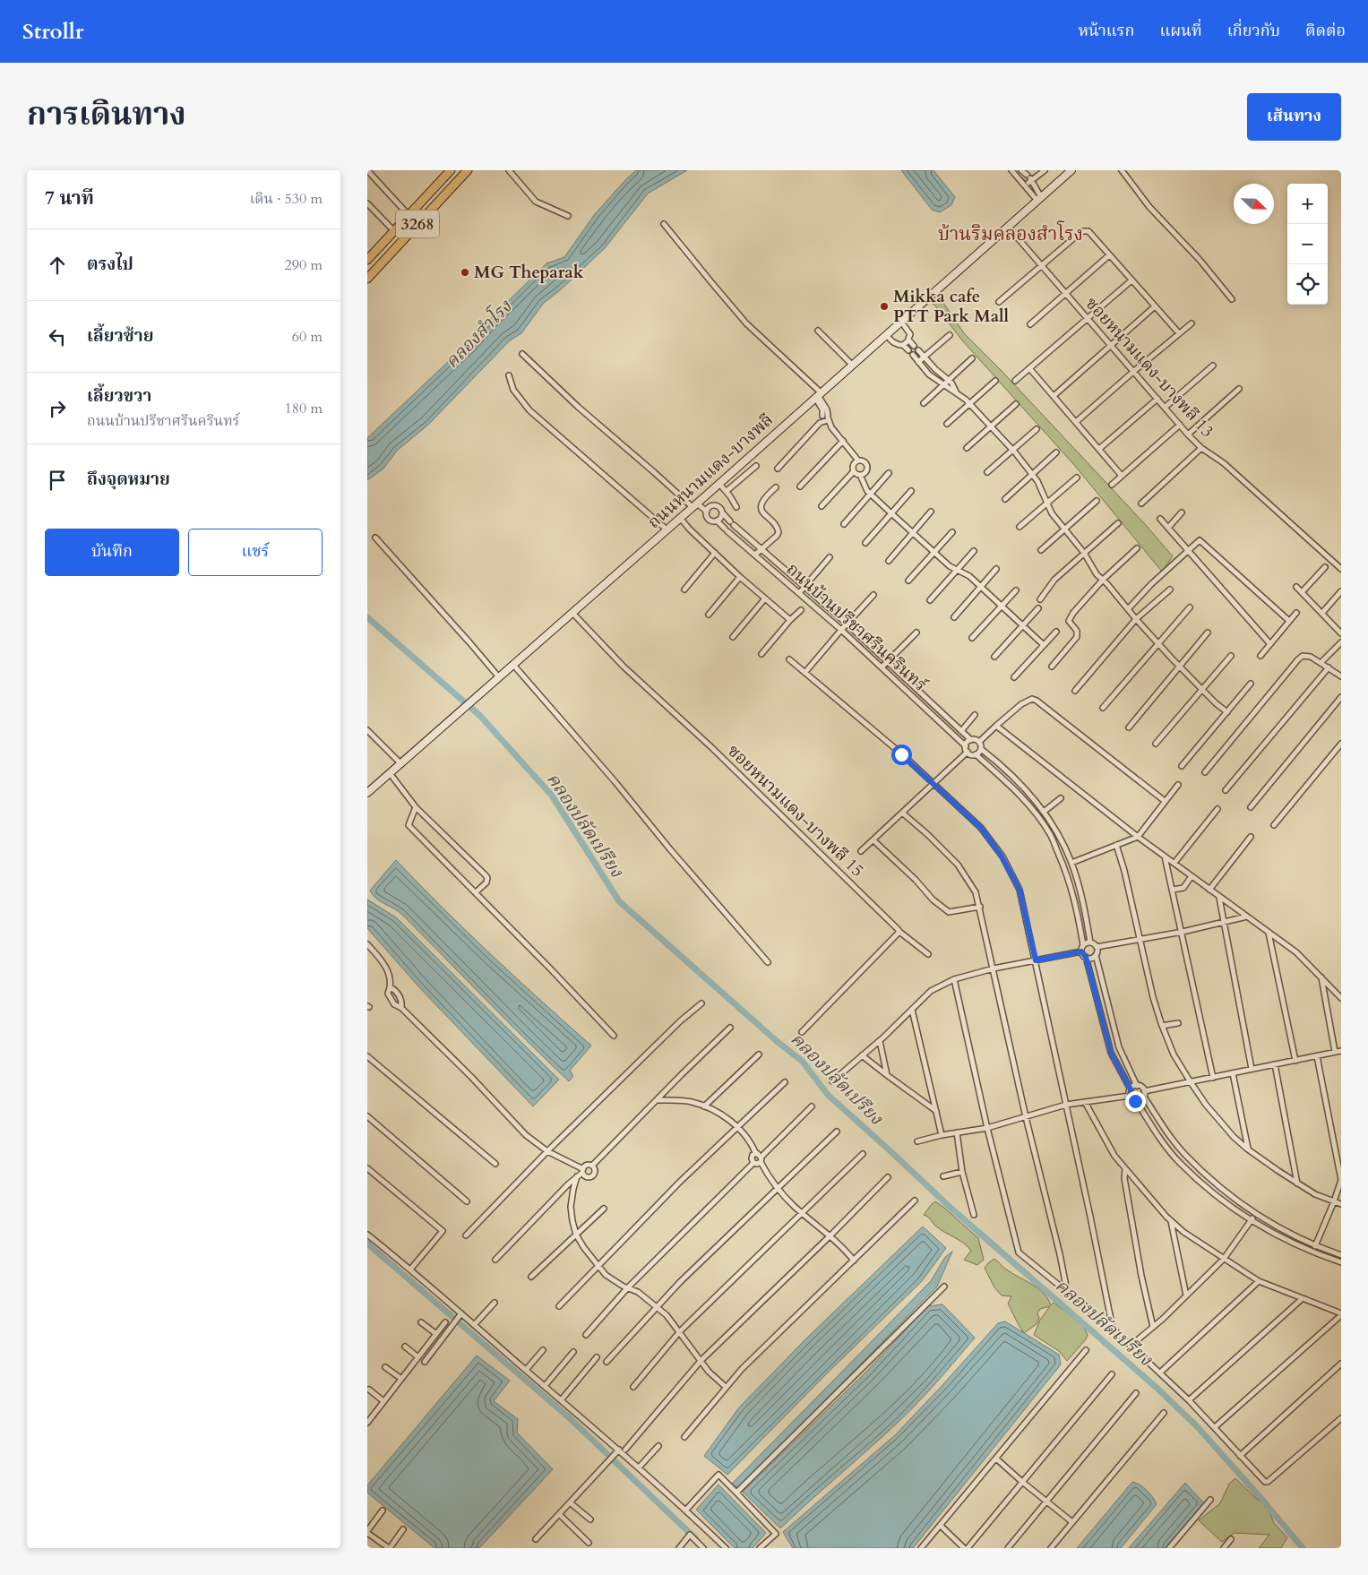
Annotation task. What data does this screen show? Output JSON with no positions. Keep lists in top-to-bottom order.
{
  "streets": {
    "main road": ["3268", "ถนนหนามแดง-บางพลี"],
    "street": ["ซอยหนามแดง-บางพลี 13", "ถนนบ้านปรีชาศรีนครินทร์", "ซอยหนามแดง-บางพลี 15"]
  },
  "crossings": [
    ["ซอยหนามแดง-บางพลี 13", "ถนนหนามแดง-บางพลี"],
    ["ถนนหนามแดง-บางพลี", "ซอยหนามแดง-บางพลี 15"]
  ],
  "districts": ["บ้านริมคลองสำโรง"],
  "water": ["คลองสำโรง", "คลองปลัดเปรียง"],
  "places": ["MG Theparak", "Mikka cafe PTT Park Mall"],
  "north": "bottom right",
  "page": {
    "header": "Strollr",
    "nav": [
      "หน้าแรก",
      "แผนที่",
      "เกี่ยวกับ",
      "ติดต่อ"
    ],
    "title": "การเดินทาง",
    "buttons": [
      "เส้นทาง",
      ["บันทึก", "แชร์"]
    ],
    "heading": ["7 นาที", "เดิน · 530 m"],
    "map_buttons": ["+", "−"],
    "list": [
      ["ตรงไป", "290 m"],
      ["เลี้ยวซ้าย", "60 m"],
      ["เลี้ยวขวา", "ถนนบ้านปรีชาศรีนครินทร์", "180 m"],
      "ถึงจุดหมาย"
    ]
  }
}
